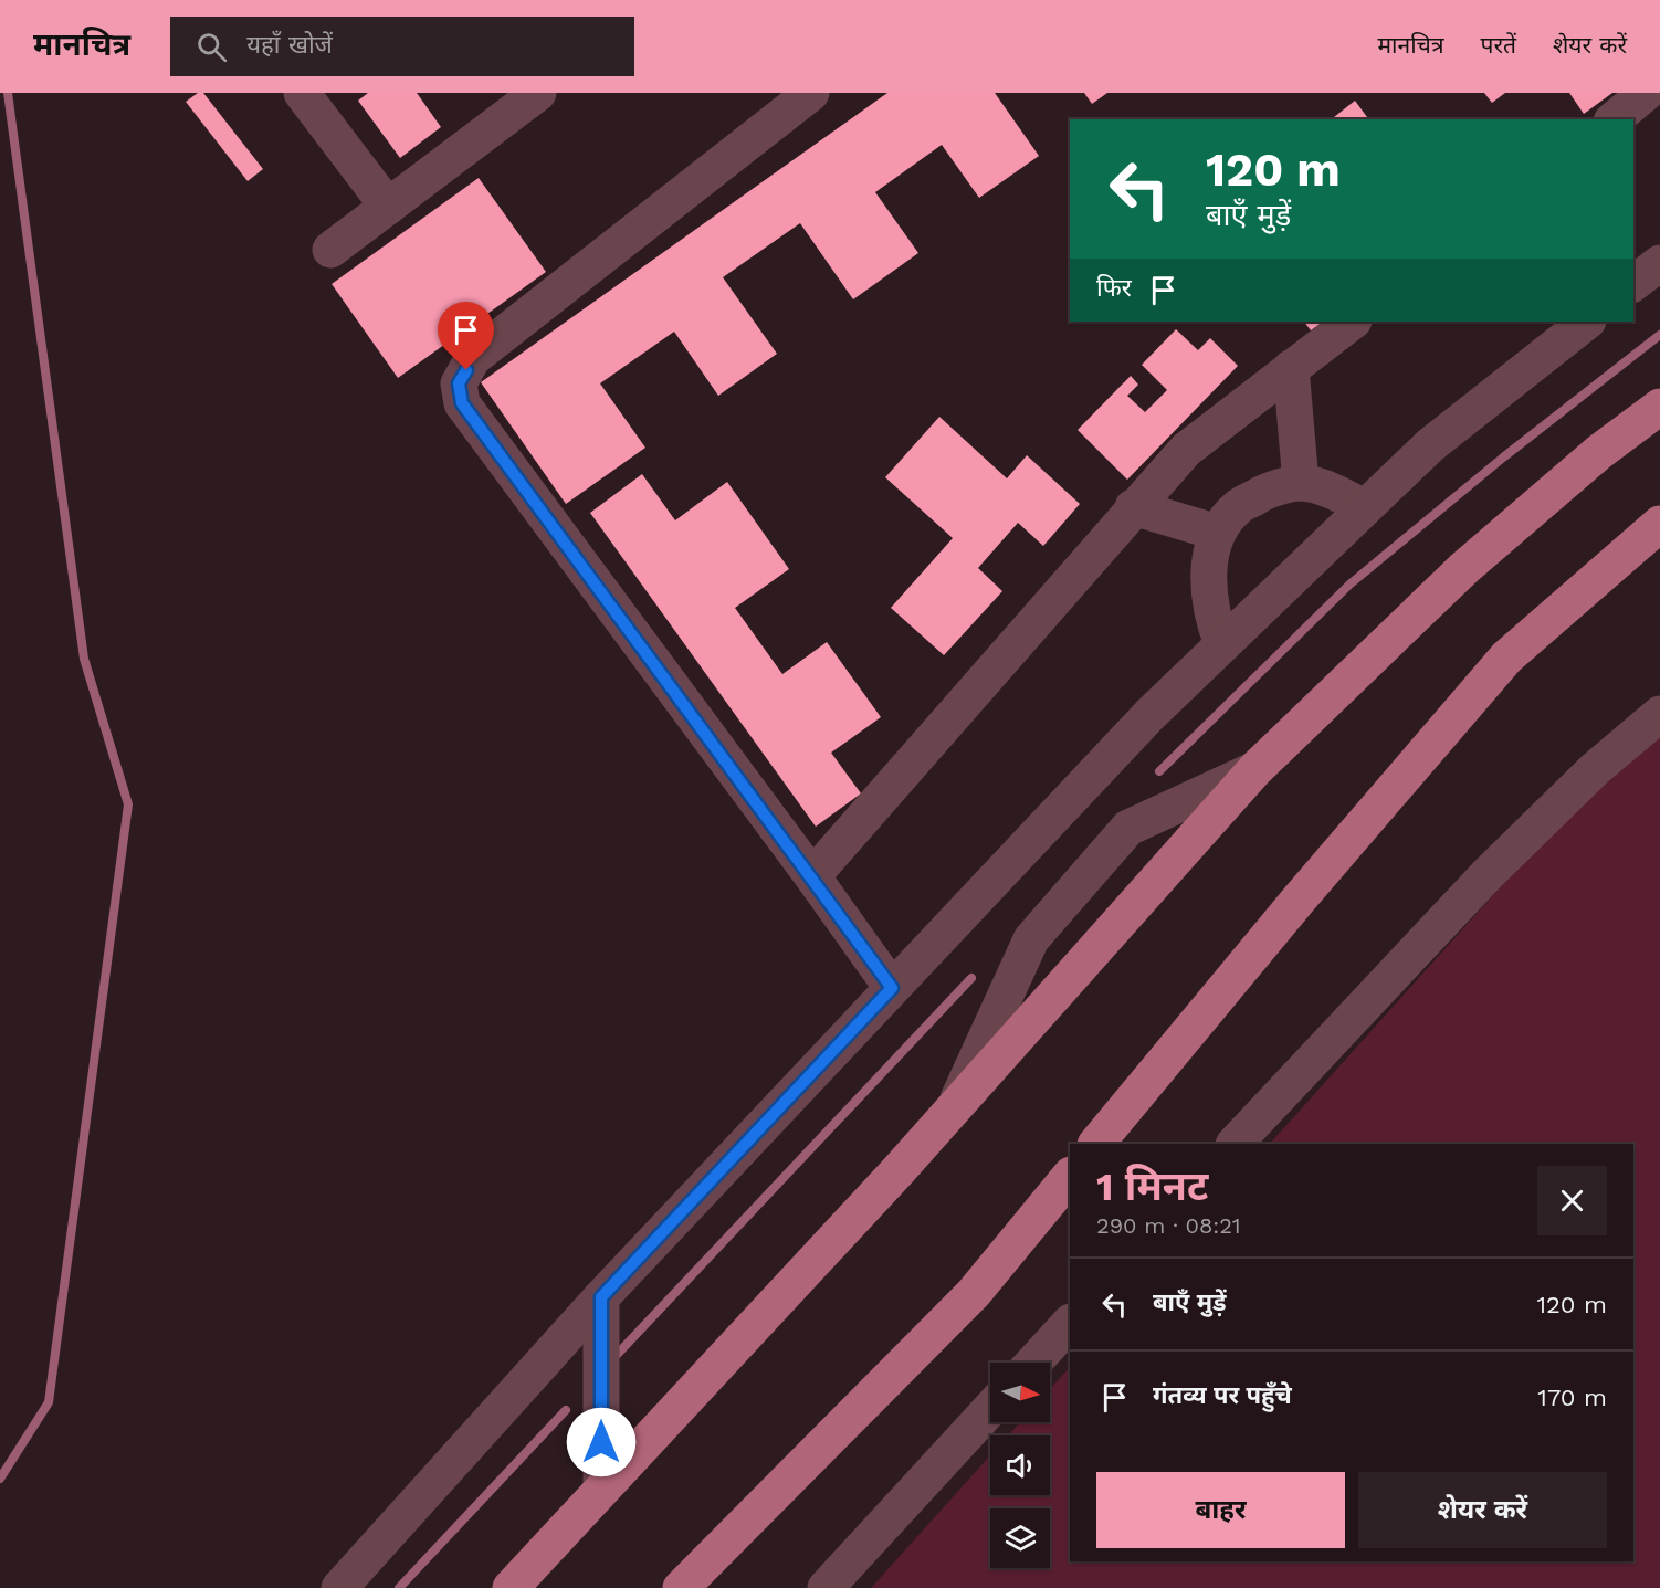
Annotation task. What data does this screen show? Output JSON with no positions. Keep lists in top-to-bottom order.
{
  "north": "right",
  "page": {
    "header": "मानचित्र",
    "search": "यहाँ खोजें",
    "nav": ["मानचित्र", "परतें", "शेयर करें"],
    "turn": ["120 m", "बाएँ मुड़ें"],
    "then": "फिर",
    "heading": ["1 मिनट", "290 m · 08:21"],
    "list": [
      {
        "name": "बाएँ मुड़ें",
        "value": "120 m"
      },
      {
        "name": "गंतव्य पर पहुँचे",
        "value": "170 m"
      }
    ],
    "buttons": ["बाहर", "शेयर करें"]
  }
}
